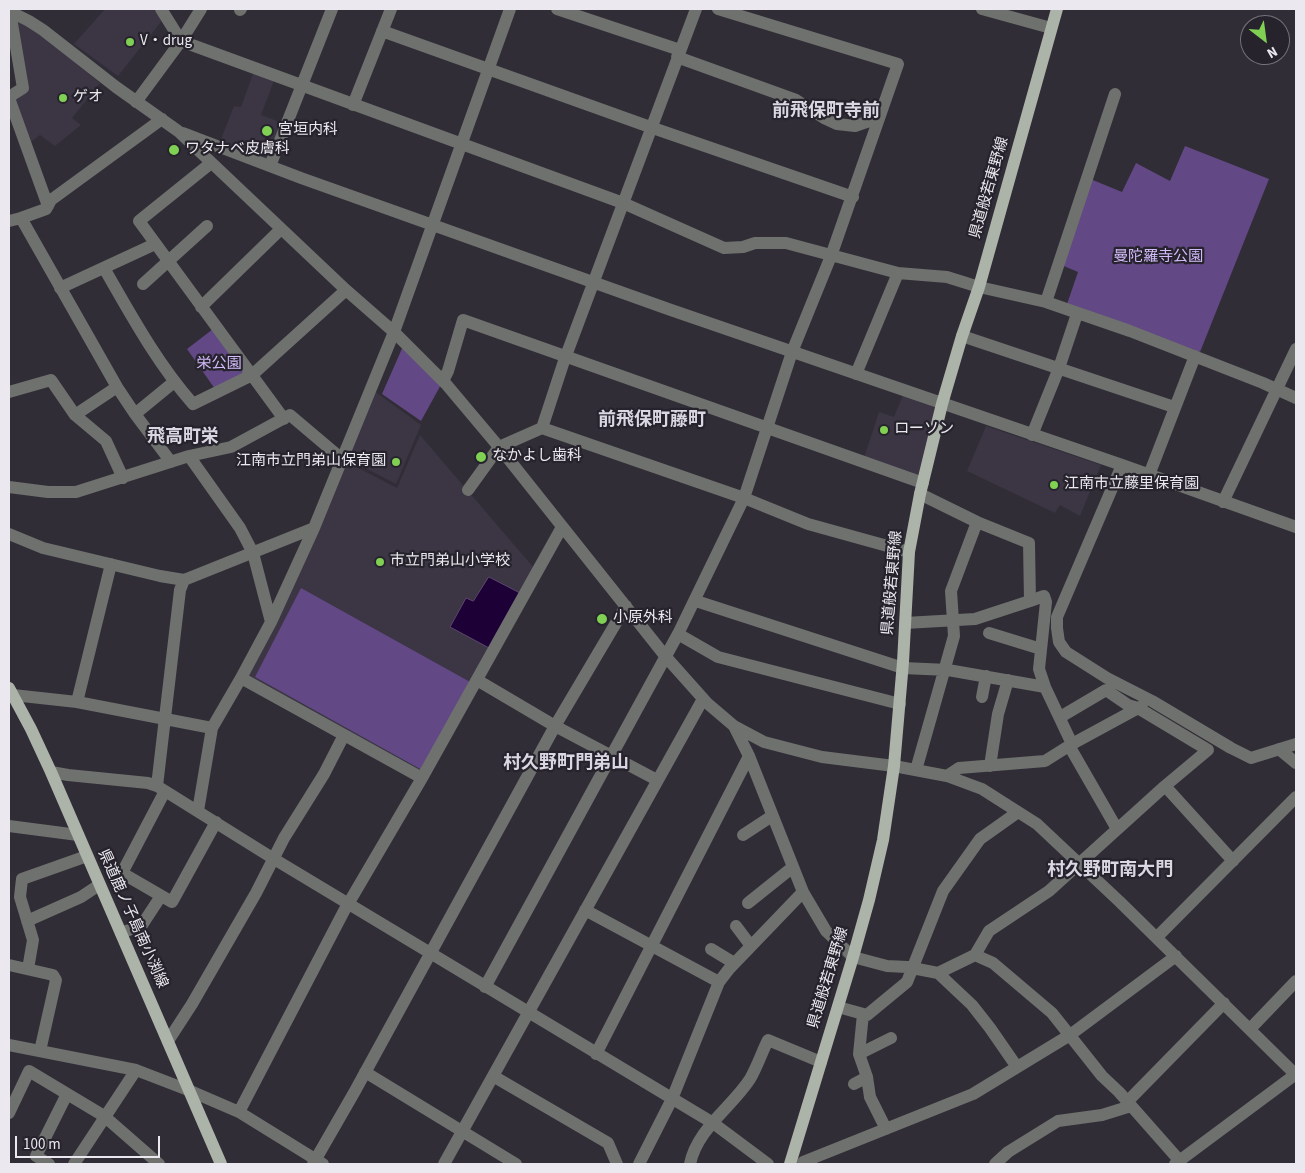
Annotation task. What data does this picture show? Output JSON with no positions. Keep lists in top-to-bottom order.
{
  "streets": {
    "main road": ["県道般若東野線", "県道鹿ノ子島南小渕線"]
  },
  "districts": [
    "前飛保町寺前",
    "前飛保町藤町",
    "飛高町栄",
    "村久野町門弟山",
    "村久野町南大門"
  ],
  "parks": ["曼陀羅寺公園", "栄公園"],
  "places": [
    "V・drug",
    "ゲオ",
    "宮垣内科",
    "ワタナベ皮膚科",
    "ローソン",
    "なかよし歯科",
    "江南市立門弟山保育園",
    "江南市立藤里保育園",
    "市立門弟山小学校",
    "小原外科"
  ],
  "scale_bar": "100 m",
  "north": "bottom right"
}
